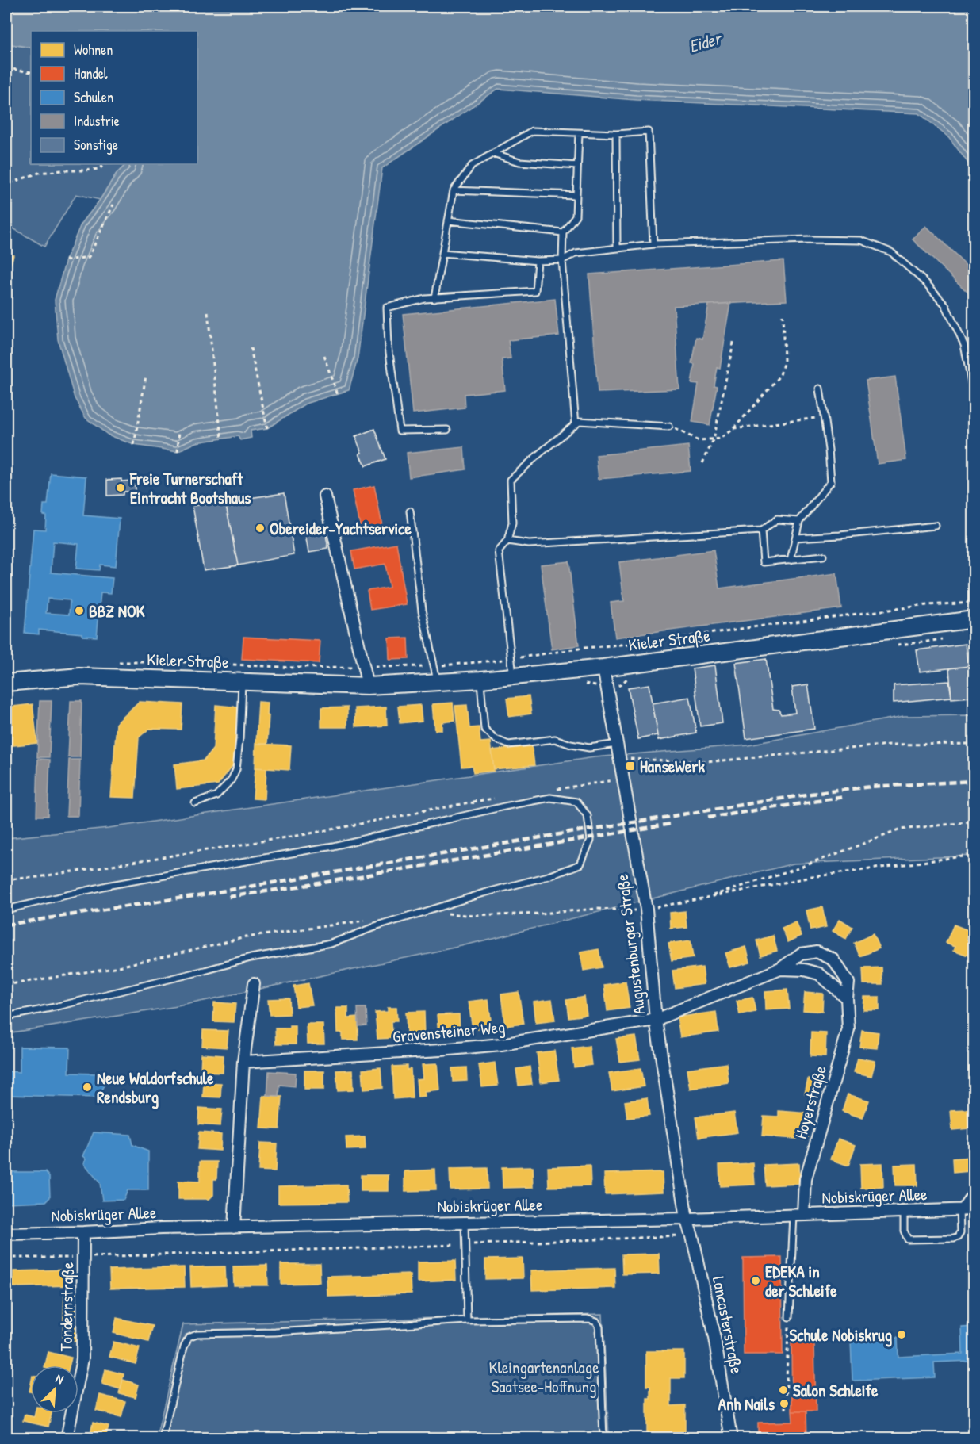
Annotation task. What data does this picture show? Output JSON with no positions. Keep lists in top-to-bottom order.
{
  "streets": {
    "main road": ["Kieler Straße"],
    "street": [
      "Augustenburger Straße",
      "Gravensteiner Weg",
      "Hoyerstraße",
      "Nobiskrüger Allee",
      "Tondernstraße",
      "Lancasterstraße"
    ]
  },
  "crossings": [
    ["Kieler Straße", "Augustenburger Straße"],
    ["Augustenburger Straße", "Gravensteiner Weg"],
    ["Augustenburger Straße", "Hoyerstraße"],
    ["Augustenburger Straße", "Nobiskrüger Allee"],
    ["Augustenburger Straße", "Lancasterstraße"],
    ["Gravensteiner Weg", "Hoyerstraße"],
    ["Hoyerstraße", "Nobiskrüger Allee"],
    ["Nobiskrüger Allee", "Tondernstraße"],
    ["Nobiskrüger Allee", "Lancasterstraße"]
  ],
  "water": ["Eider"],
  "parks": ["Kleingartenanlage Saatsee-Hoffnung"],
  "places": {
    "other": [
      "Freie Turnerschaft Eintracht Bootshaus",
      "Obereider-Yachtservice",
      "BBZ NOK",
      "Neue Waldorfschule Rendsburg",
      "EDEKA in der Schleife",
      "Schule Nobiskrug",
      "Salon Schleife",
      "Anh Nails"
    ],
    "transit": ["HanseWerk"]
  },
  "legend": [
    "Wohnen",
    "Handel",
    "Schulen",
    "Industrie",
    "Sonstige"
  ],
  "north": "top right"
}
